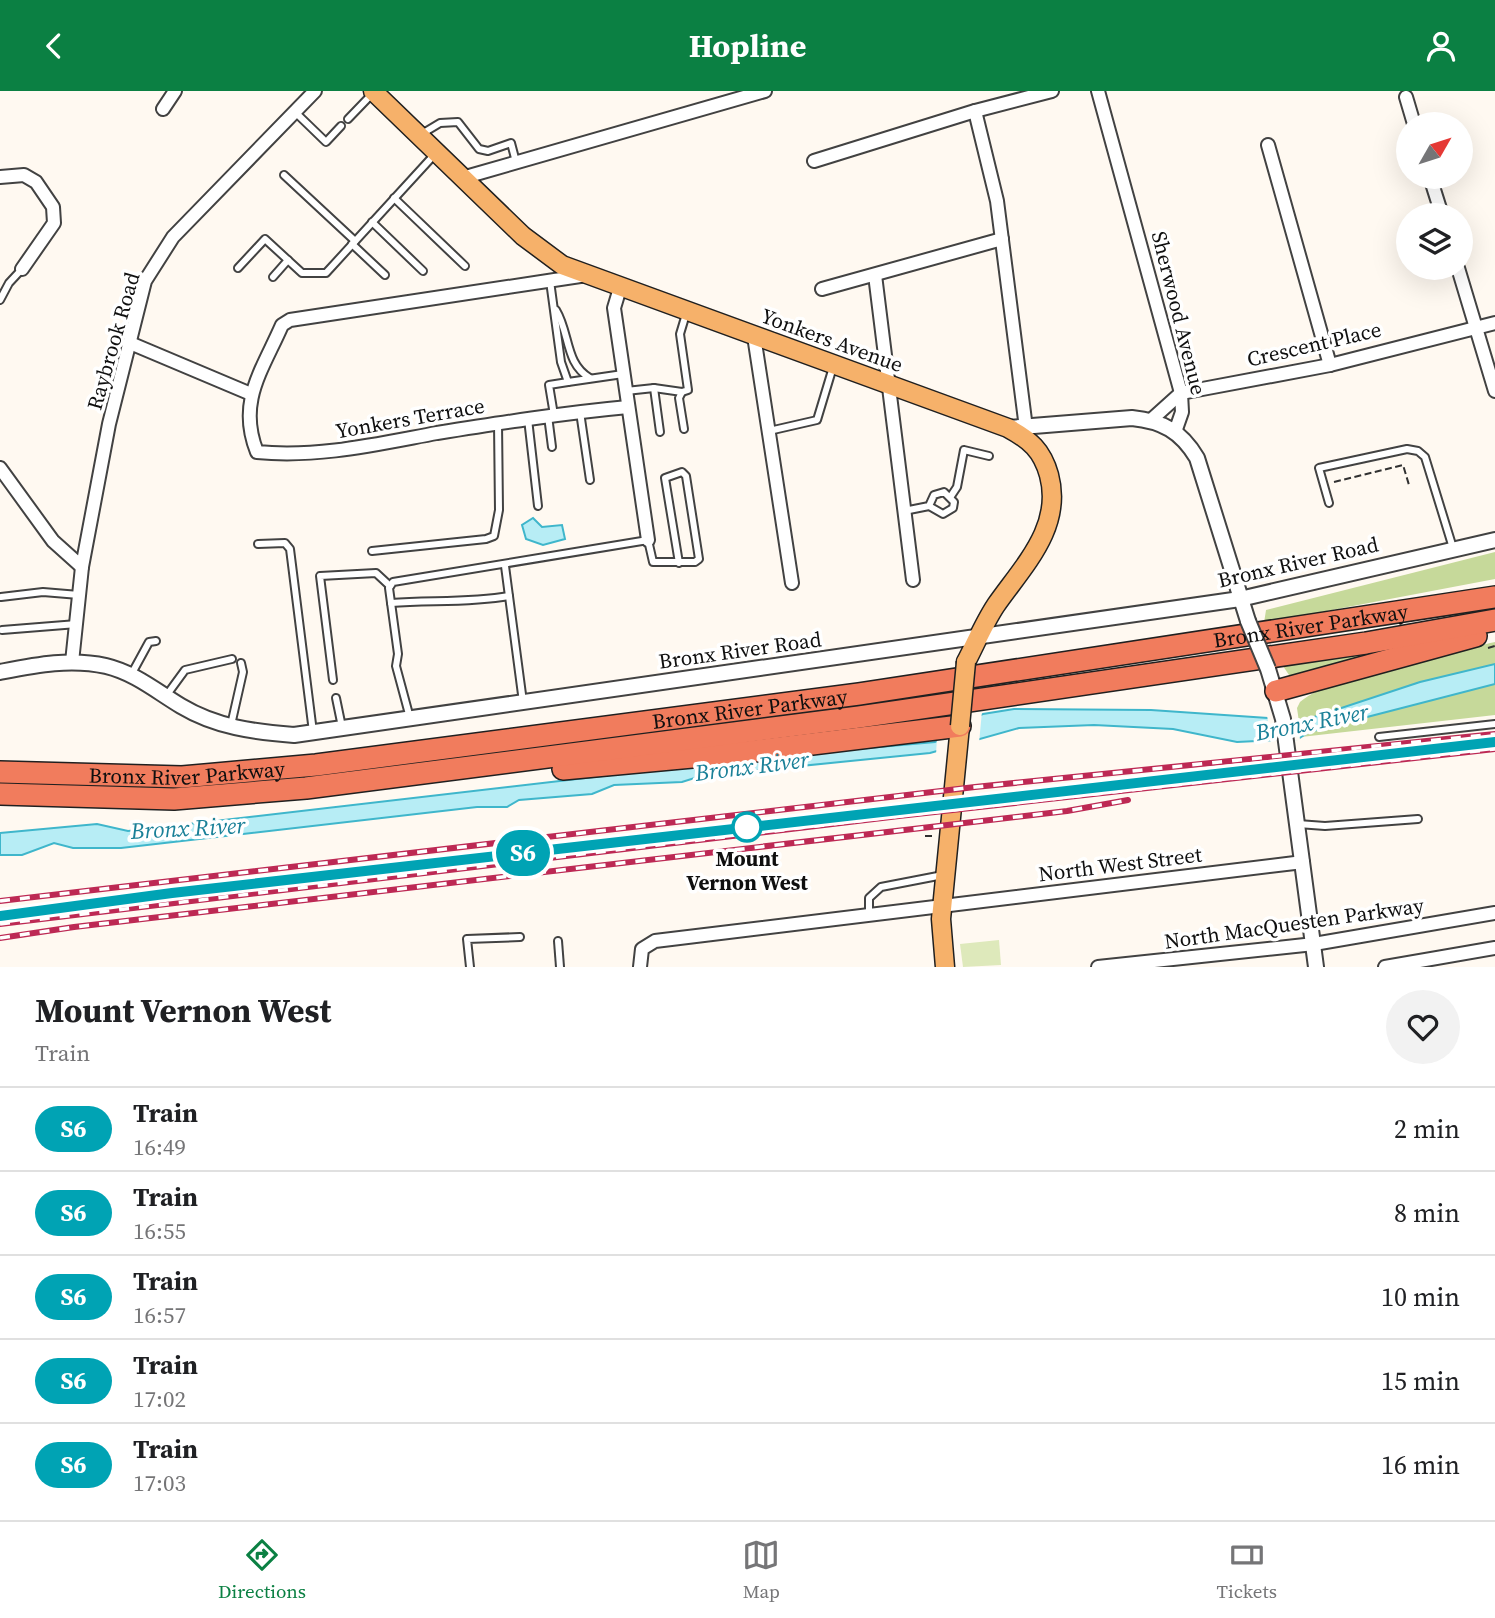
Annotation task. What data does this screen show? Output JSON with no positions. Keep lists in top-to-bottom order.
{
  "streets": {
    "highway": ["Bronx River Parkway"],
    "main road": ["Yonkers Avenue"],
    "street": [
      "Sherwood Avenue",
      "Raybrook Road",
      "Crescent Place",
      "Yonkers Terrace",
      "Bronx River Road",
      "North West Street",
      "North MacQuesten Parkway"
    ]
  },
  "crossings": [
    ["Sherwood Avenue", "Crescent Place"],
    ["Yonkers Avenue", "Bronx River Road"],
    ["Yonkers Avenue", "North West Street"],
    ["Raybrook Road", "Bronx River Road"]
  ],
  "water": ["Bronx River"],
  "places": ["Mount Vernon West"],
  "north": "top right",
  "page": {
    "header": "Hopline",
    "on_map": "S6",
    "heading": ["Mount Vernon West", "Train"],
    "list": [
      {
        "mark": "S6",
        "name": "Train",
        "note": "16:49",
        "value": "2 min"
      },
      {
        "mark": "S6",
        "name": "Train",
        "note": "16:55",
        "value": "8 min"
      },
      {
        "mark": "S6",
        "name": "Train",
        "note": "16:57",
        "value": "10 min"
      },
      {
        "mark": "S6",
        "name": "Train",
        "note": "17:02",
        "value": "15 min"
      },
      {
        "mark": "S6",
        "name": "Train",
        "note": "17:03",
        "value": "16 min"
      }
    ],
    "tabs": ["Directions", "Map", "Tickets"]
  }
}
